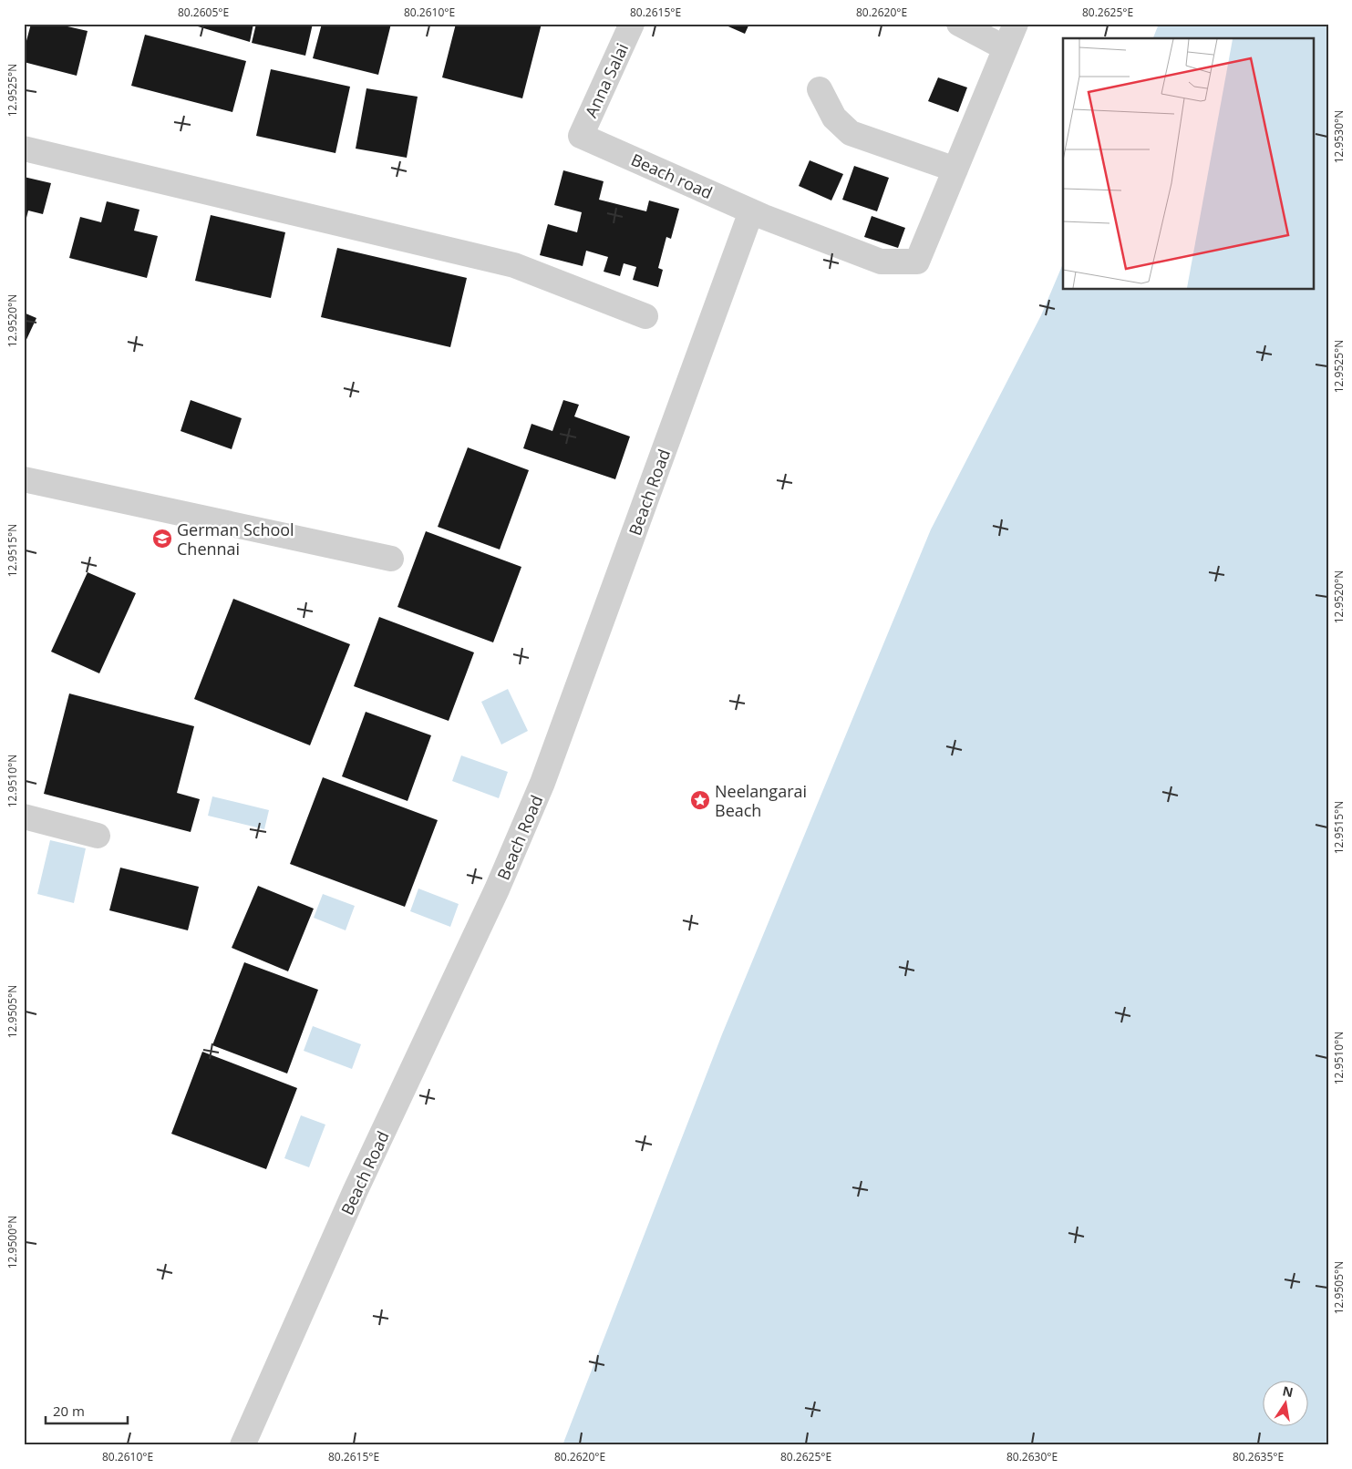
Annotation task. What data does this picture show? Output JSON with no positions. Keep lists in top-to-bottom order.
{
  "streets": {
    "street": ["Anna Salai", "Beach road", "Beach Road"]
  },
  "crossings": [
    ["Anna Salai", "Beach road"],
    ["Beach road", "Beach Road"]
  ],
  "places": {
    "school or university": ["German School Chennai"],
    "place": ["Neelangarai Beach"]
  },
  "scale_bar": "20 m",
  "north": "top",
  "coordinates": [
    "80.2605°E",
    "80.2610°E",
    "80.2615°E",
    "80.2620°E",
    "80.2625°E",
    "12.9525°N",
    "12.9530°N",
    "12.9520°N",
    "12.9515°N",
    "12.9510°N",
    "12.9505°N",
    "12.9500°N",
    "80.2630°E",
    "80.2635°E"
  ]
}
